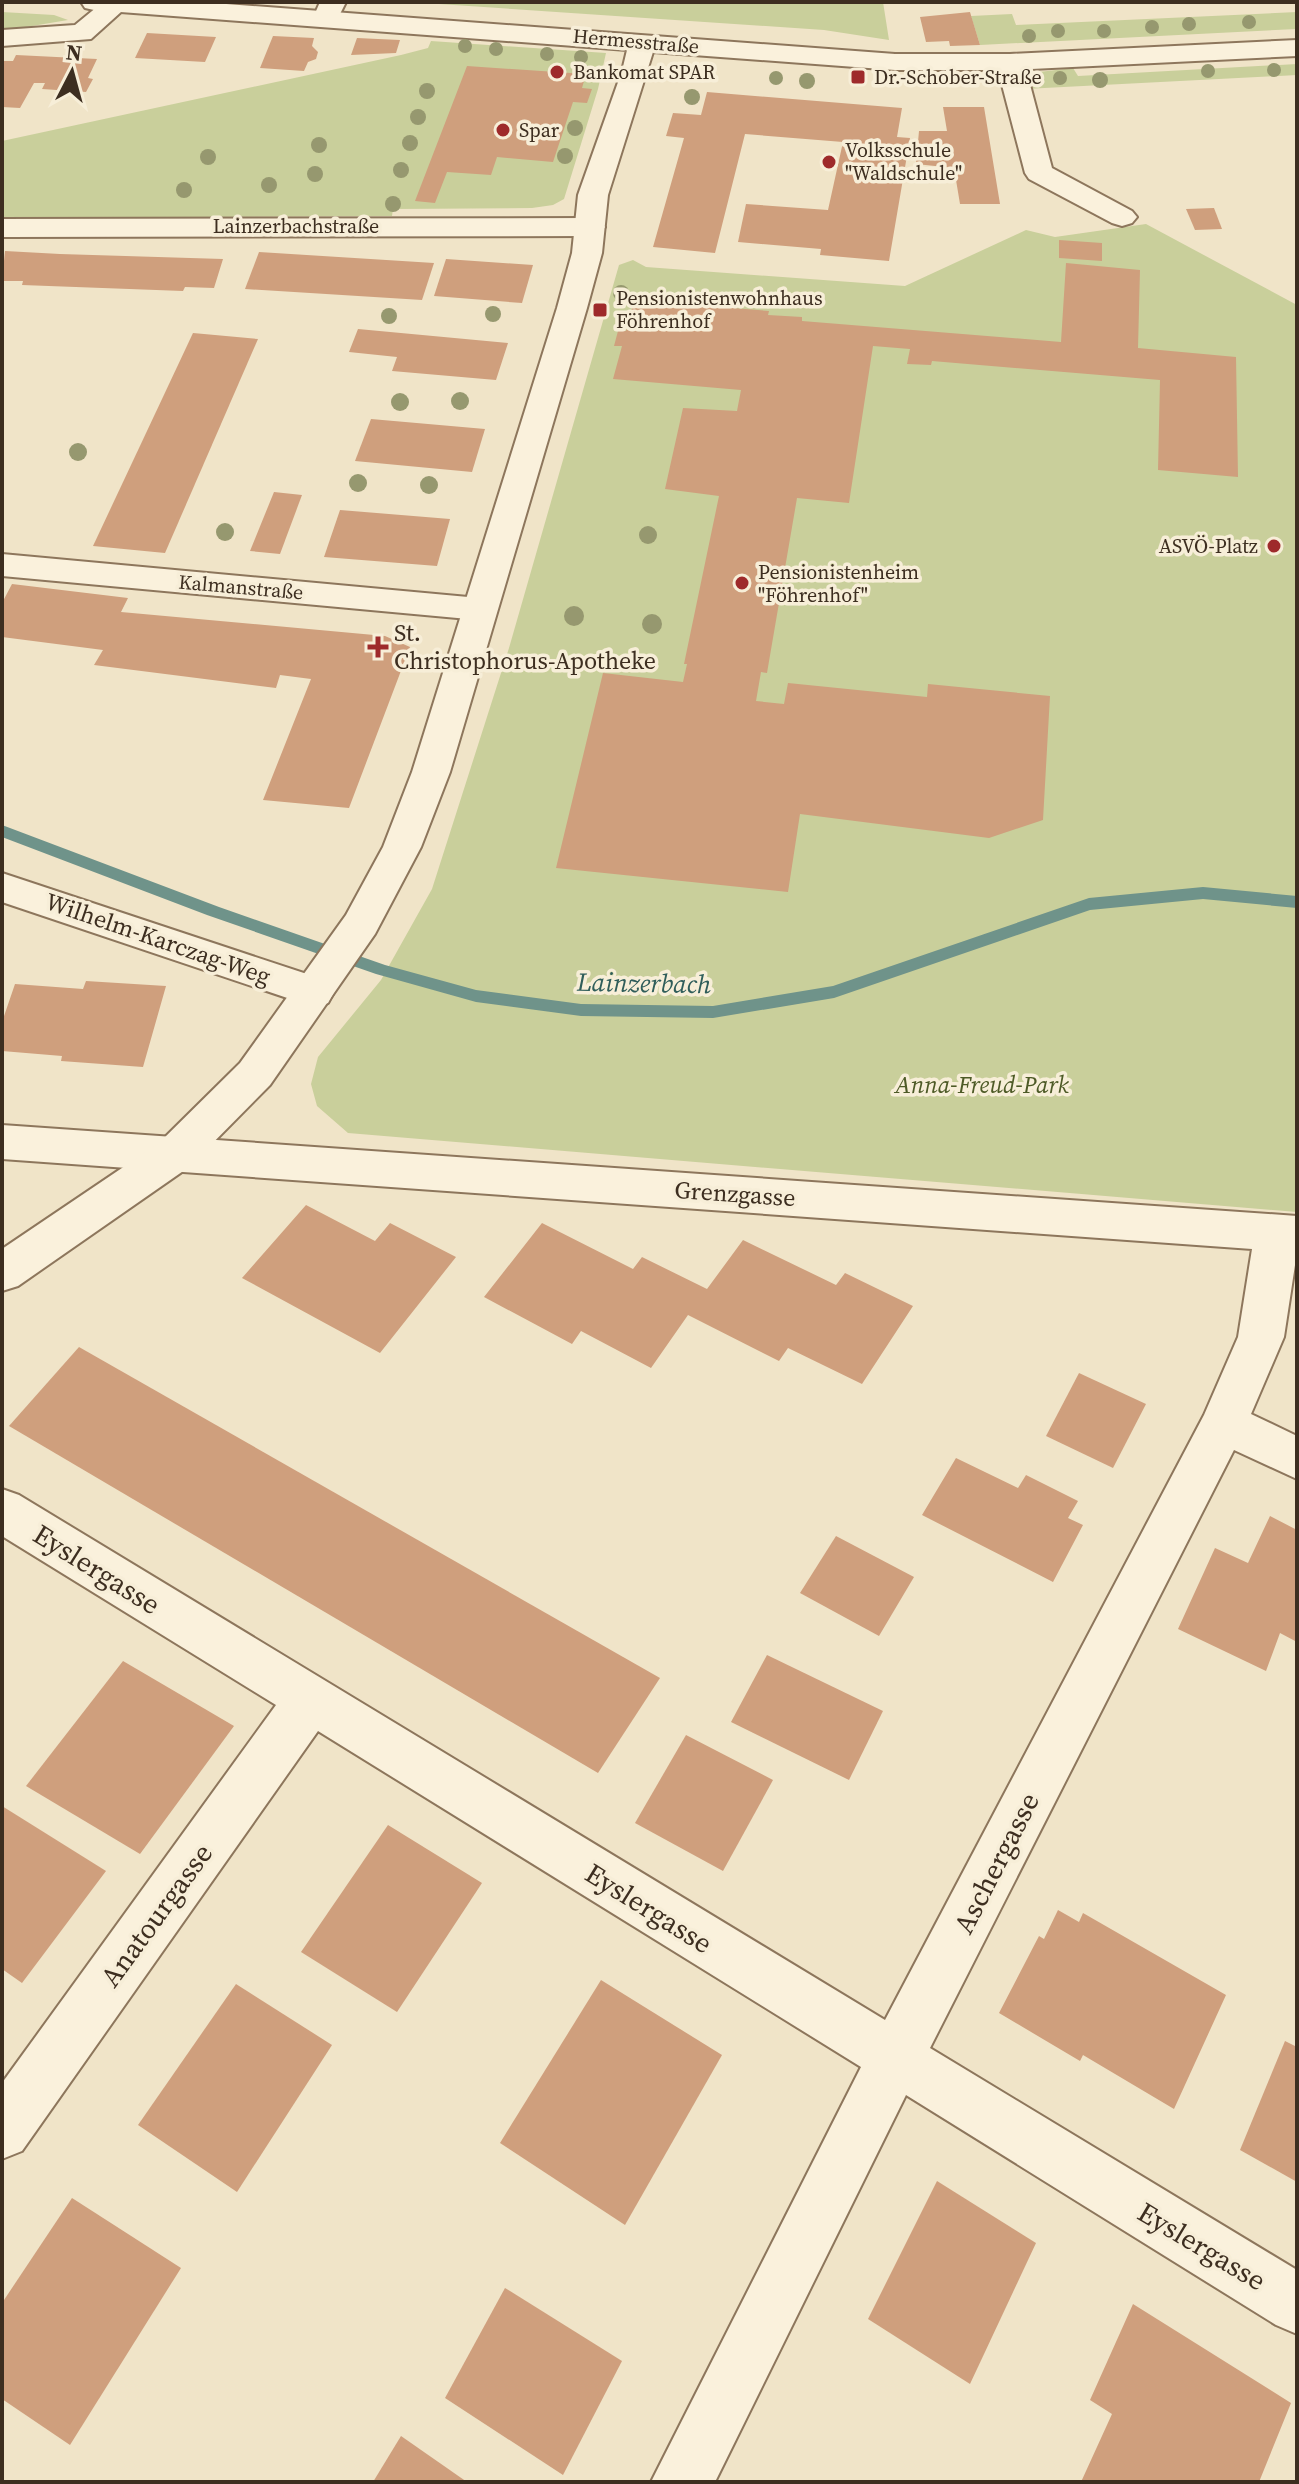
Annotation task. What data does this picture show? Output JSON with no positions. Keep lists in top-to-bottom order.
{
  "streets": {
    "street": [
      "Hermesstraße",
      "Lainzerbachstraße",
      "Kalmanstraße",
      "Wilhelm-Karczag-Weg",
      "Grenzgasse",
      "Eyslergasse",
      "Aschergasse",
      "Anatourgasse"
    ]
  },
  "crossings": [
    ["Grenzgasse", "Aschergasse"],
    ["Eyslergasse", "Aschergasse"],
    ["Eyslergasse", "Anatourgasse"]
  ],
  "water": ["Lainzerbach"],
  "parks": ["Anna-Freud-Park"],
  "places": {
    "other": [
      "Bankomat SPAR",
      "Spar",
      "Volksschule \"Waldschule\"",
      "ASVÖ-Platz",
      "Pensionistenheim \"Föhrenhof\""
    ],
    "transit": ["Dr.-Schober-Straße", "Pensionistenwohnhaus Föhrenhof"],
    "health": ["St. Christophorus-Apotheke"]
  },
  "north": "top"
}
